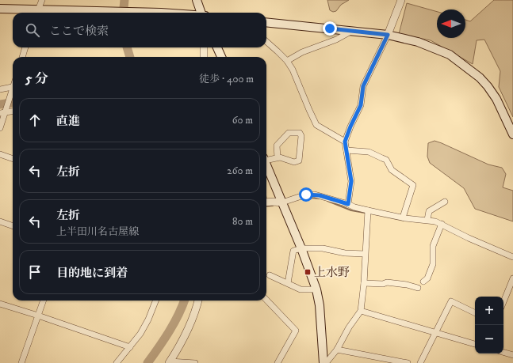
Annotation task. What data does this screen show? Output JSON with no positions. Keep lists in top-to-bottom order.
{
  "places": {
    "transit": ["上水野"]
  },
  "north": "left",
  "page": {
    "search": "ここで検索",
    "heading": ["5 分", "徒歩 · 400 m"],
    "list": [
      ["直進", "60 m"],
      ["左折", "260 m"],
      ["左折", "上半田川名古屋線", "80 m"],
      "目的地に到着"
    ],
    "map_buttons": ["+", "−"]
  }
}
